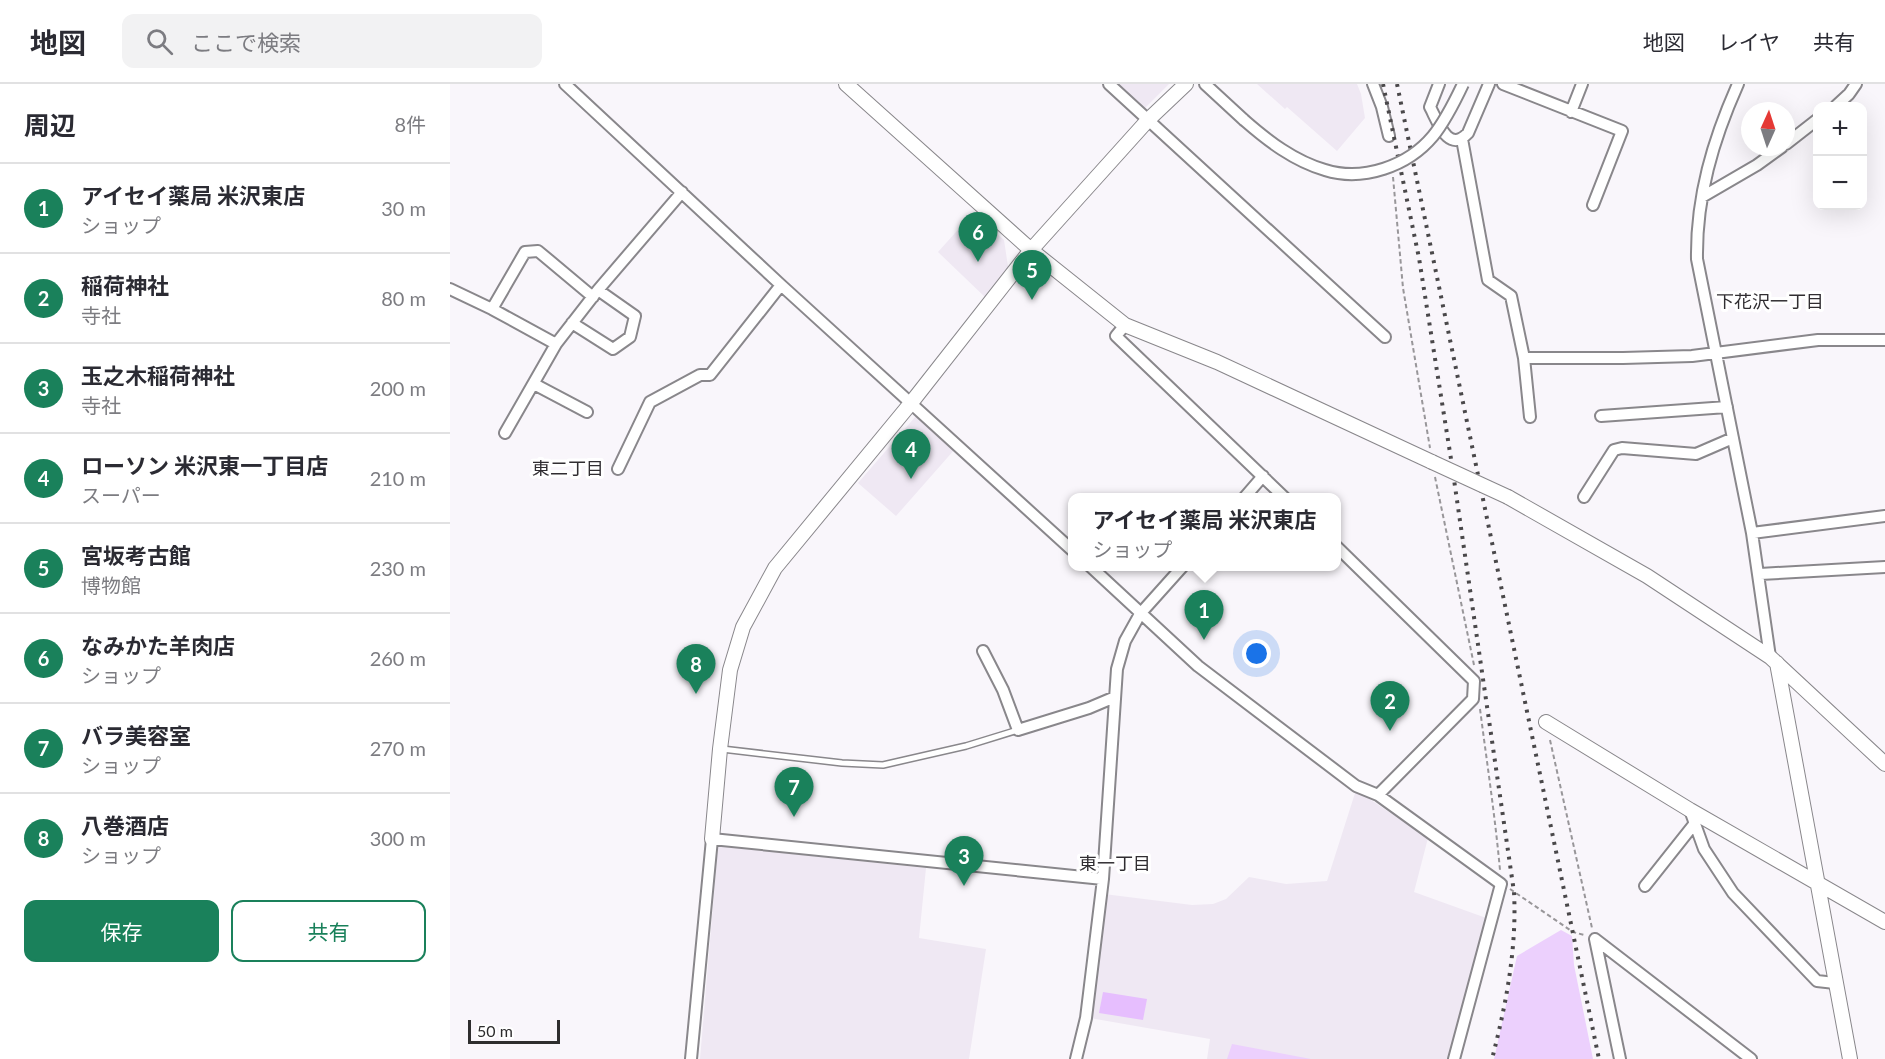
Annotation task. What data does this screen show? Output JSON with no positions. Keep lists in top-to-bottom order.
{
  "districts": ["下花沢一丁目", "東二丁目", "東一丁目"],
  "scale_bar": "50 m",
  "north": "top",
  "page": {
    "header": "地図",
    "search": "ここで検索",
    "nav": ["地図", "レイヤ", "共有"],
    "heading": ["周辺", "8件"],
    "map_buttons": ["+", "−"],
    "list": [
      {
        "mark": "1",
        "name": "アイセイ薬局 米沢東店",
        "note": "ショップ",
        "value": "30 m"
      },
      {
        "mark": "2",
        "name": "稲荷神社",
        "note": "寺社",
        "value": "80 m"
      },
      {
        "mark": "3",
        "name": "玉之木稲荷神社",
        "note": "寺社",
        "value": "200 m"
      },
      {
        "mark": "4",
        "name": "ローソン 米沢東一丁目店",
        "note": "スーパー",
        "value": "210 m"
      },
      {
        "mark": "5",
        "name": "宮坂考古館",
        "note": "博物館",
        "value": "230 m"
      },
      {
        "mark": "6",
        "name": "なみかた羊肉店",
        "note": "ショップ",
        "value": "260 m"
      },
      {
        "mark": "7",
        "name": "バラ美容室",
        "note": "ショップ",
        "value": "270 m"
      },
      {
        "mark": "8",
        "name": "八巻酒店",
        "note": "ショップ",
        "value": "300 m"
      }
    ],
    "pins": [
      "6",
      "5",
      "4",
      "1",
      "8",
      "2",
      "7",
      "3"
    ],
    "popup": ["アイセイ薬局 米沢東店", "ショップ"],
    "buttons": ["保存", "共有"],
    "scale": "50 m"
  }
}
